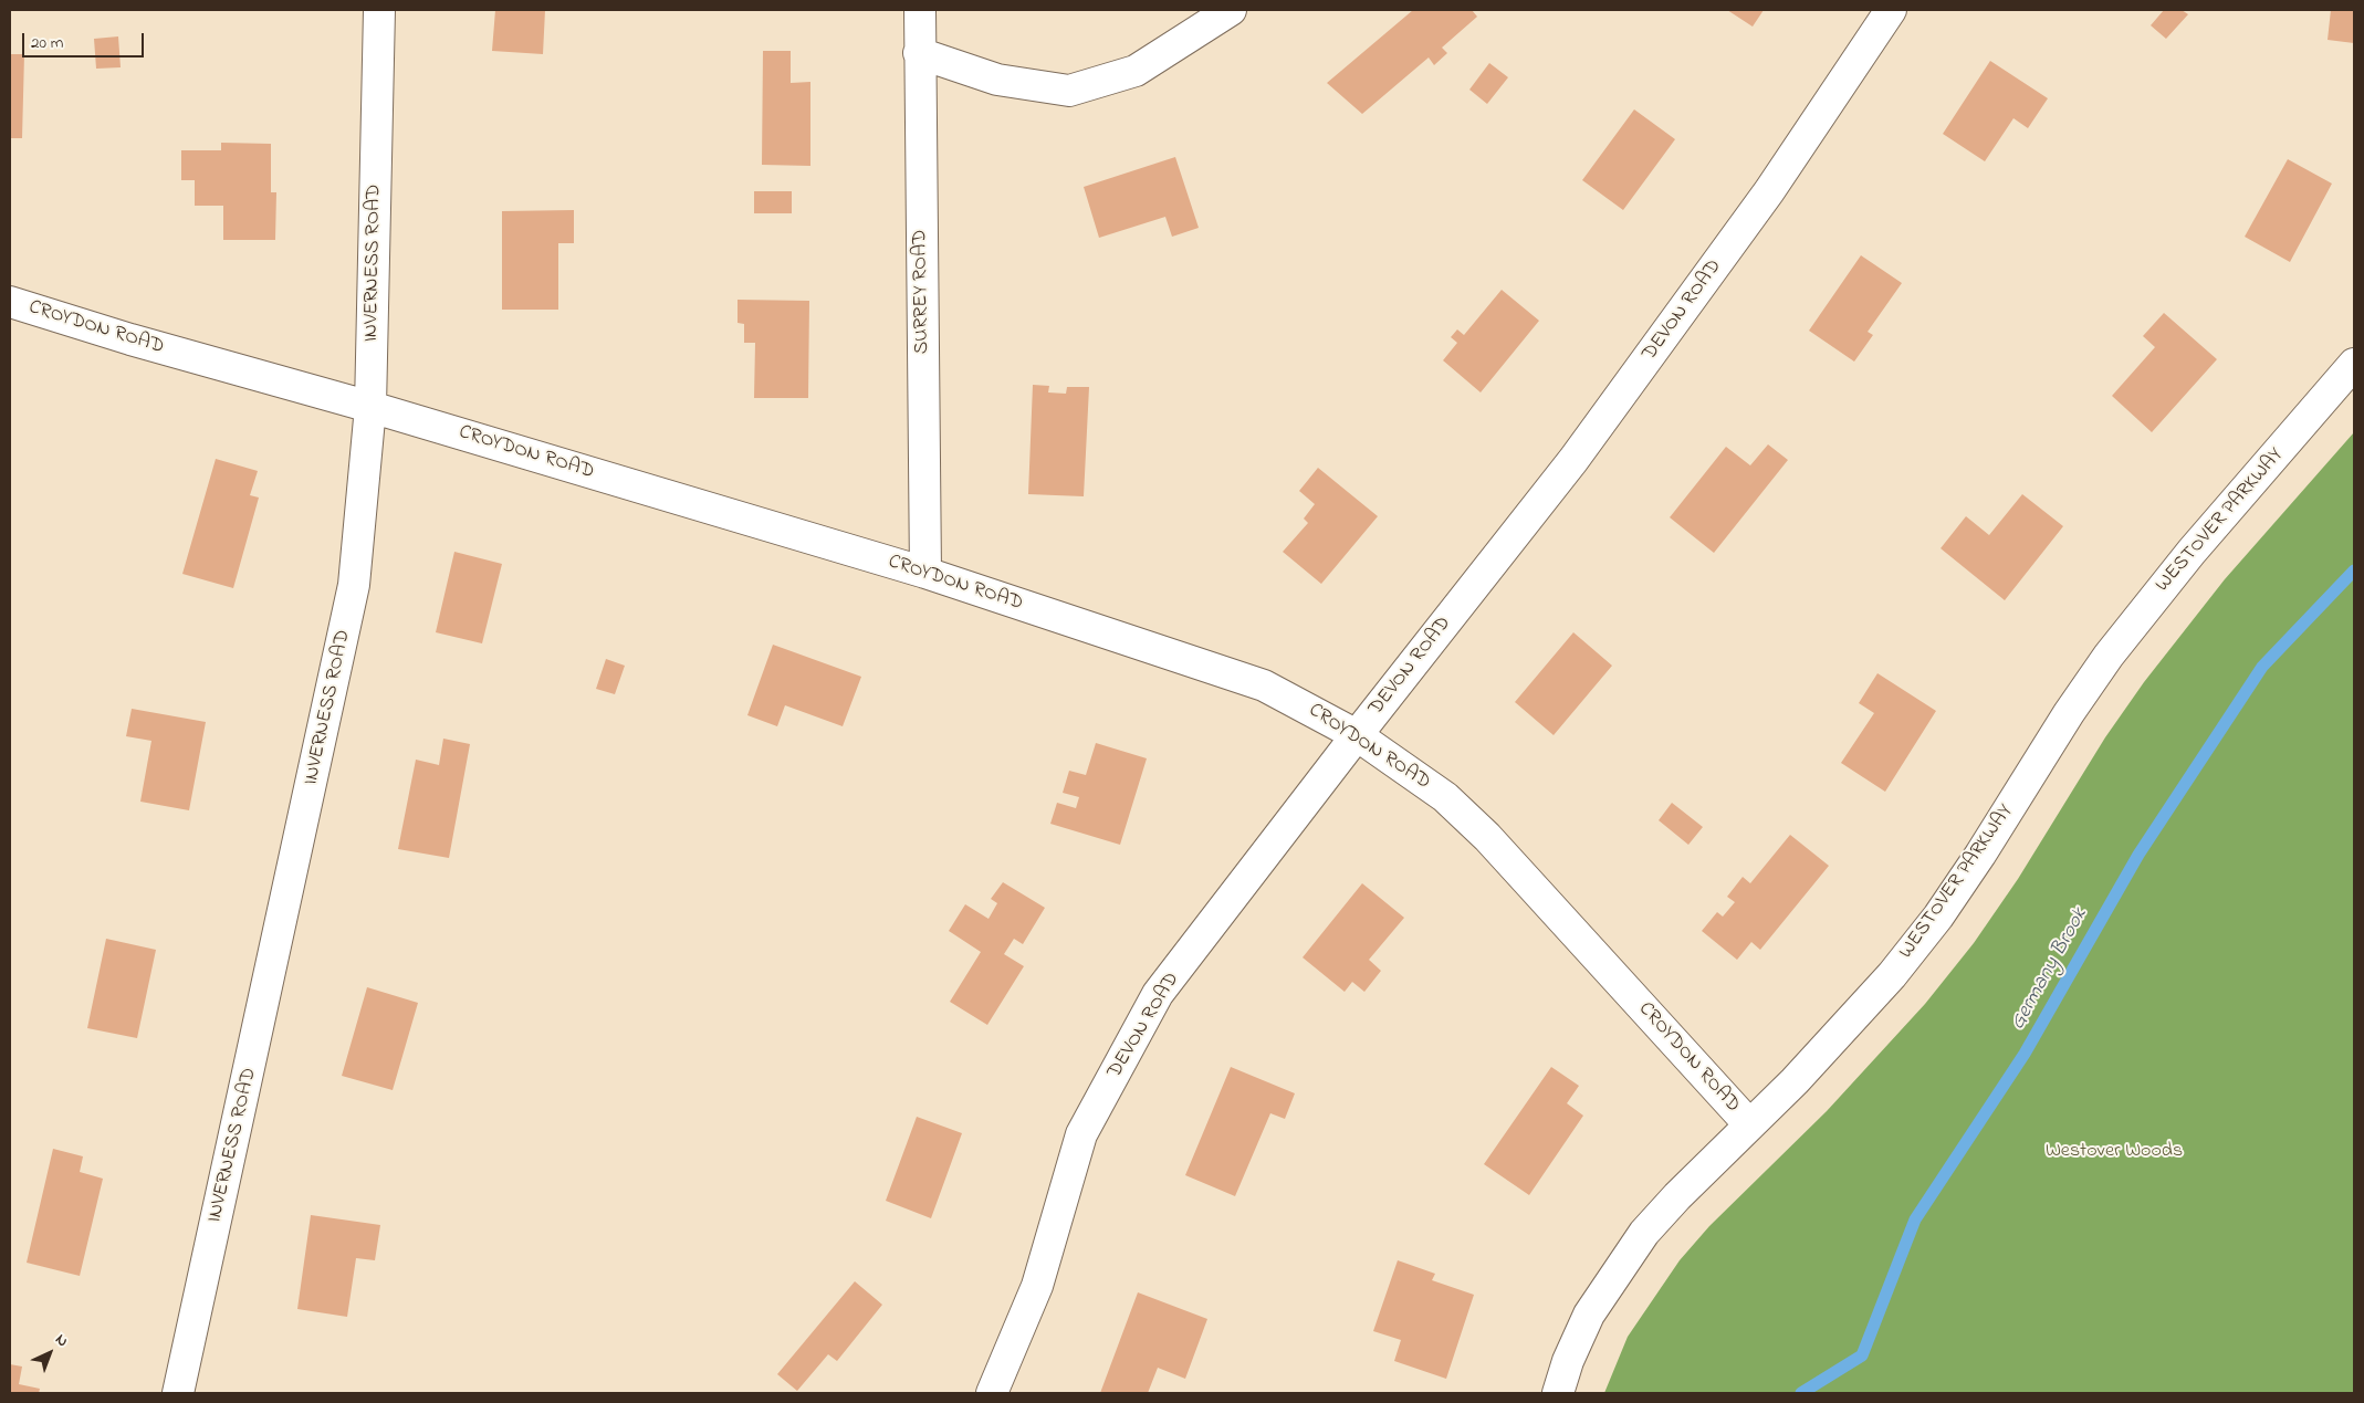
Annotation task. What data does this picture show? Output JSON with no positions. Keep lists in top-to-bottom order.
{
  "streets": {
    "street": [
      "INVERNESS ROAD",
      "SURREY ROAD",
      "DEVON ROAD",
      "CROYDON ROAD",
      "WESTOVER PARKWAY"
    ]
  },
  "crossings": [
    ["INVERNESS ROAD", "CROYDON ROAD"],
    ["SURREY ROAD", "CROYDON ROAD"],
    ["DEVON ROAD", "CROYDON ROAD"],
    ["CROYDON ROAD", "WESTOVER PARKWAY"]
  ],
  "water": ["Germany Brook"],
  "parks": ["Westover Woods"],
  "scale_bar": "20 m",
  "north": "top right"
}
